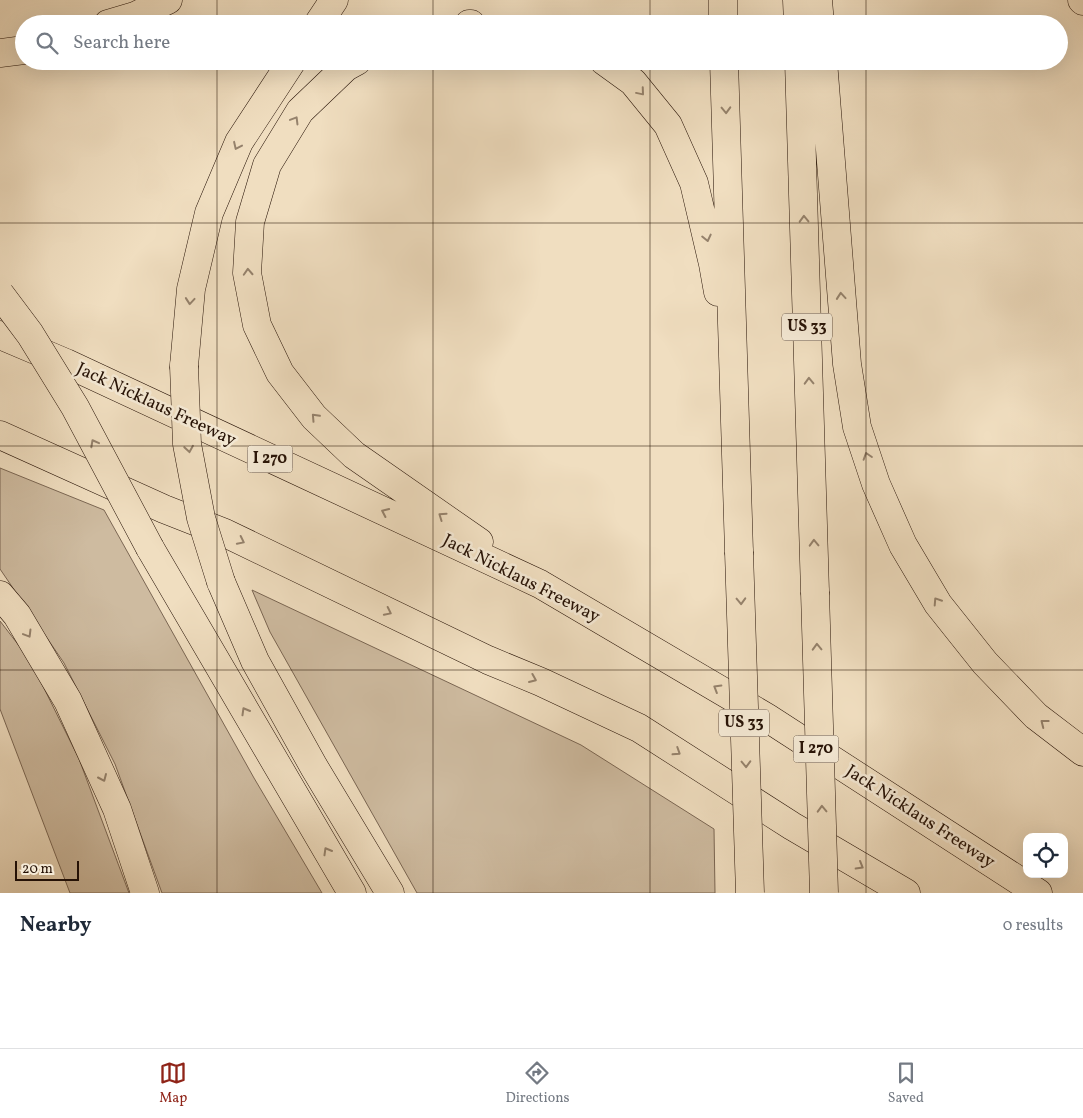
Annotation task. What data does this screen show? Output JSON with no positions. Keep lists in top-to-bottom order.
{
  "streets": {
    "highway": ["US 33", "Jack Nicklaus Freeway", "I 270"]
  },
  "scale_bar": "20 m",
  "page": {
    "search": "Search here",
    "scale": "20 m",
    "heading": ["Nearby", "0 results"],
    "nav": ["Map", "Directions", "Saved"]
  }
}
